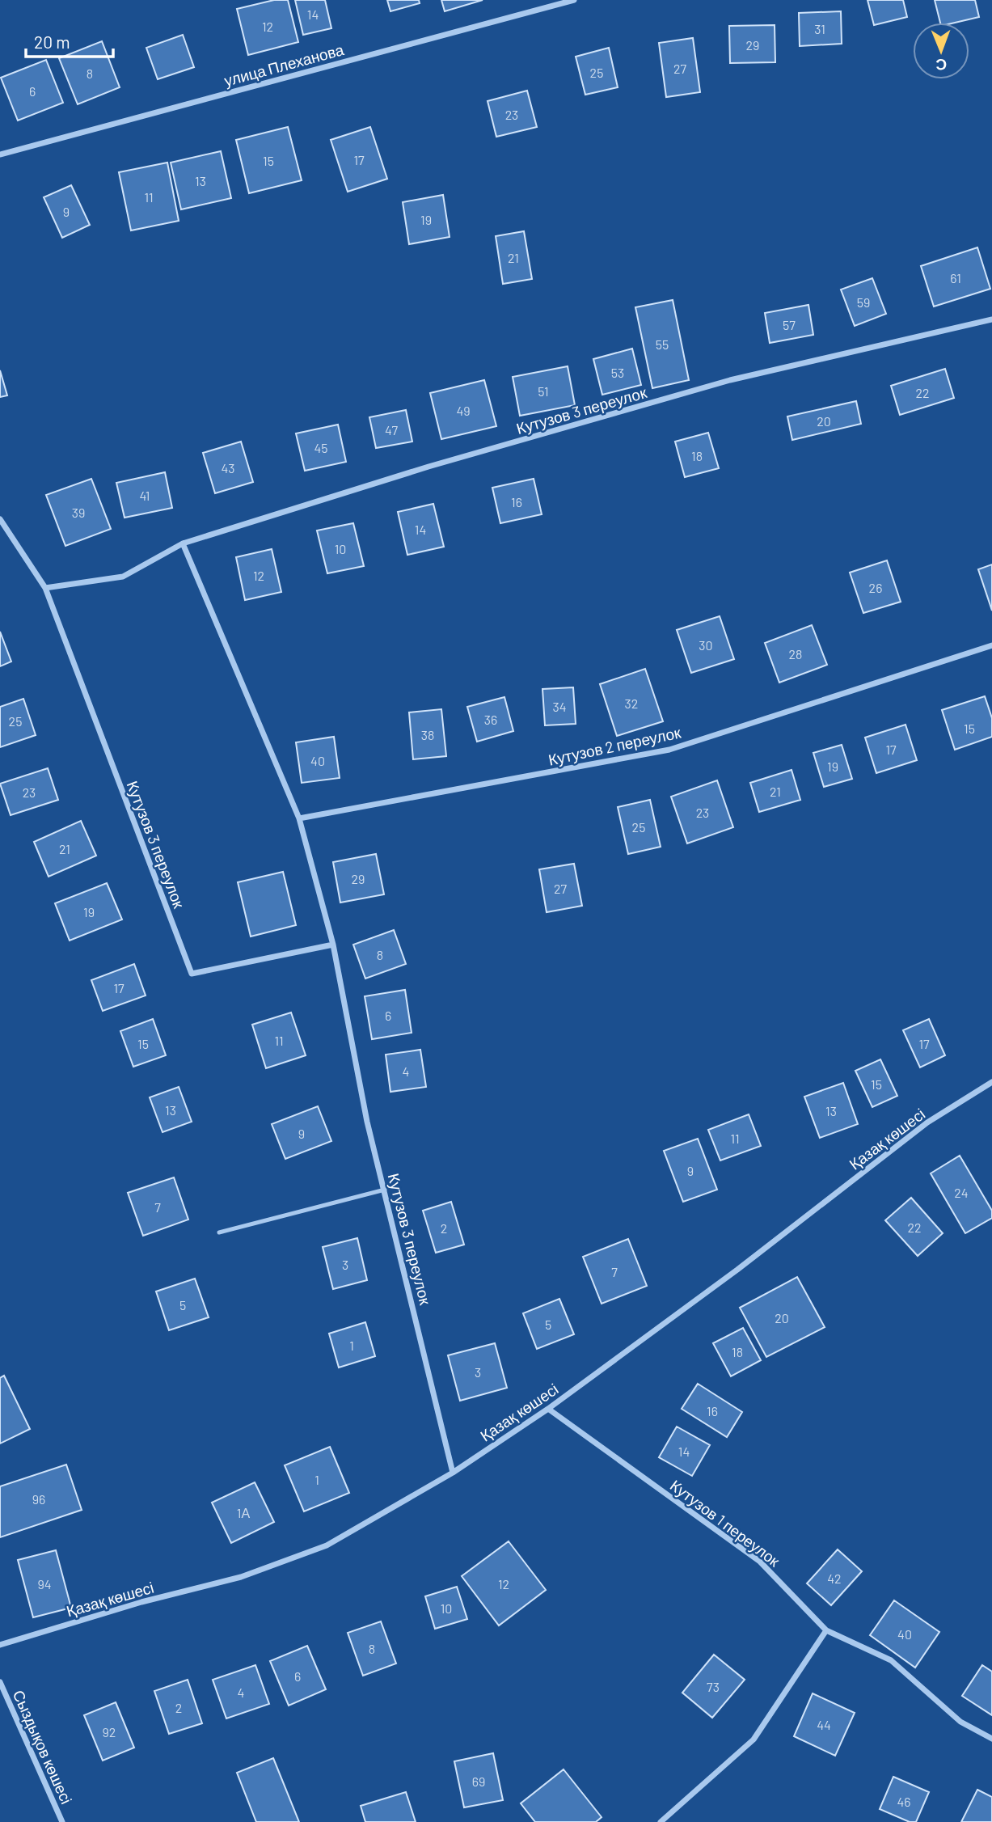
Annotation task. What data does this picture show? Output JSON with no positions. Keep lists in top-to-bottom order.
{
  "streets": {
    "street": [
      "улица Плеханова",
      "Кутузов 3 переулок",
      "Кутузов 2 переулок",
      "Қазақ көшесі",
      "Кутузов 1 переулок",
      "Сыздықов көшесі"
    ]
  },
  "crossings": [
    ["Кутузов 3 переулок", "Кутузов 2 переулок"],
    ["Кутузов 3 переулок", "Қазақ көшесі"],
    ["Қазақ көшесі", "Кутузов 1 переулок"]
  ],
  "house_numbers": [
    "14",
    "12",
    "31",
    "29",
    "27",
    "25",
    "8",
    "6",
    "23",
    "17",
    "15",
    "13",
    "11",
    "9",
    "19",
    "21",
    "61",
    "59",
    "57",
    "55",
    "53",
    "51",
    "22",
    "49",
    "20",
    "47",
    "45",
    "18",
    "43",
    "41",
    "16",
    "39",
    "14",
    "10",
    "12",
    "26",
    "30",
    "28",
    "32",
    "34",
    "36",
    "25",
    "15",
    "38",
    "17",
    "40",
    "19",
    "21",
    "23",
    "23",
    "25",
    "21",
    "29",
    "27",
    "19",
    "8",
    "17",
    "6",
    "11",
    "15",
    "17",
    "4",
    "15",
    "13",
    "13",
    "9",
    "11",
    "9",
    "24",
    "7",
    "22",
    "2",
    "3",
    "7",
    "5",
    "20",
    "5",
    "1",
    "18",
    "3",
    "16",
    "14",
    "1",
    "96",
    "1А",
    "42",
    "94",
    "12",
    "10",
    "40",
    "8",
    "6",
    "73",
    "4",
    "2",
    "44",
    "92",
    "69",
    "46"
  ],
  "scale_bar": "20 m",
  "north": "bottom"
}
